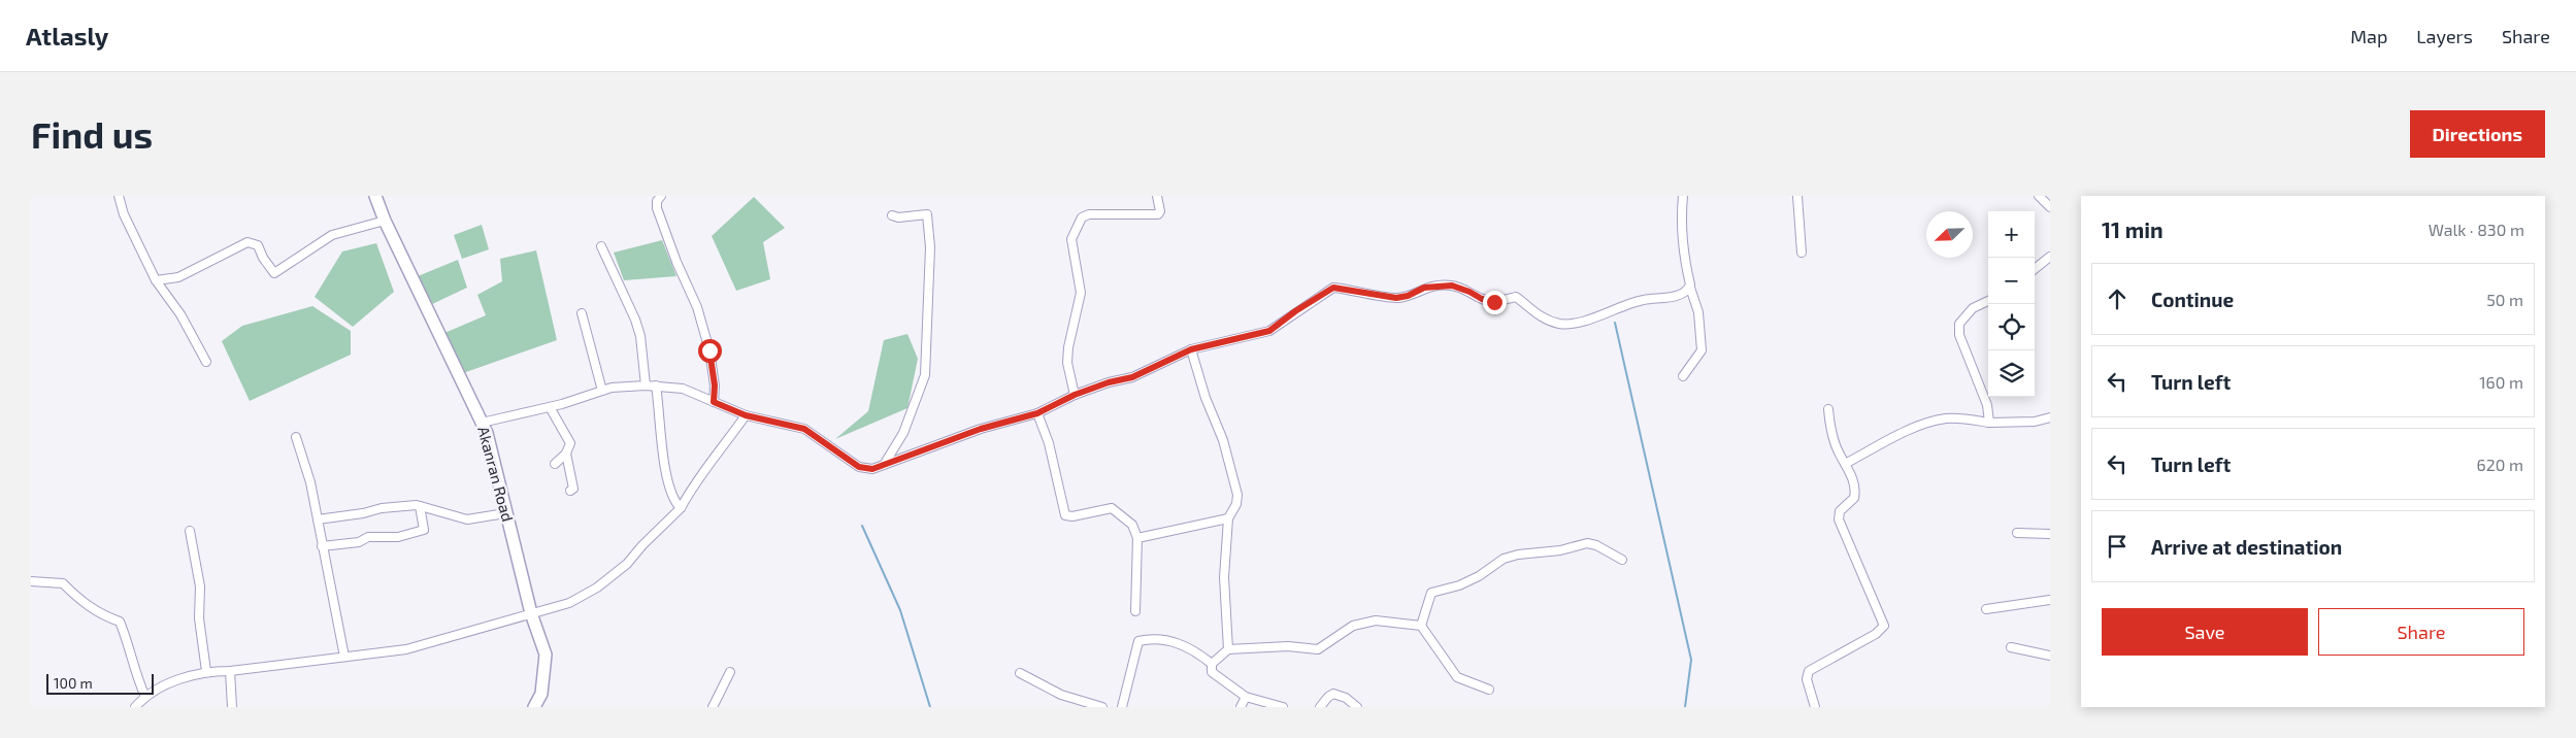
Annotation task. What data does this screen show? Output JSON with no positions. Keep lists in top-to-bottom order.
{
  "streets": {
    "main road": ["Akanran Road"]
  },
  "scale_bar": "100 m",
  "north": "bottom left",
  "page": {
    "header": "Atlasly",
    "nav": ["Map", "Layers", "Share"],
    "buttons": [
      "Directions",
      ["Save", "Share"]
    ],
    "title": "Find us",
    "heading": ["11 min", "Walk · 830 m"],
    "map_buttons": ["+", "−"],
    "list": [
      ["Continue", "50 m"],
      ["Turn left", "160 m"],
      ["Turn left", "620 m"],
      "Arrive at destination"
    ],
    "scale": "100 m"
  }
}
